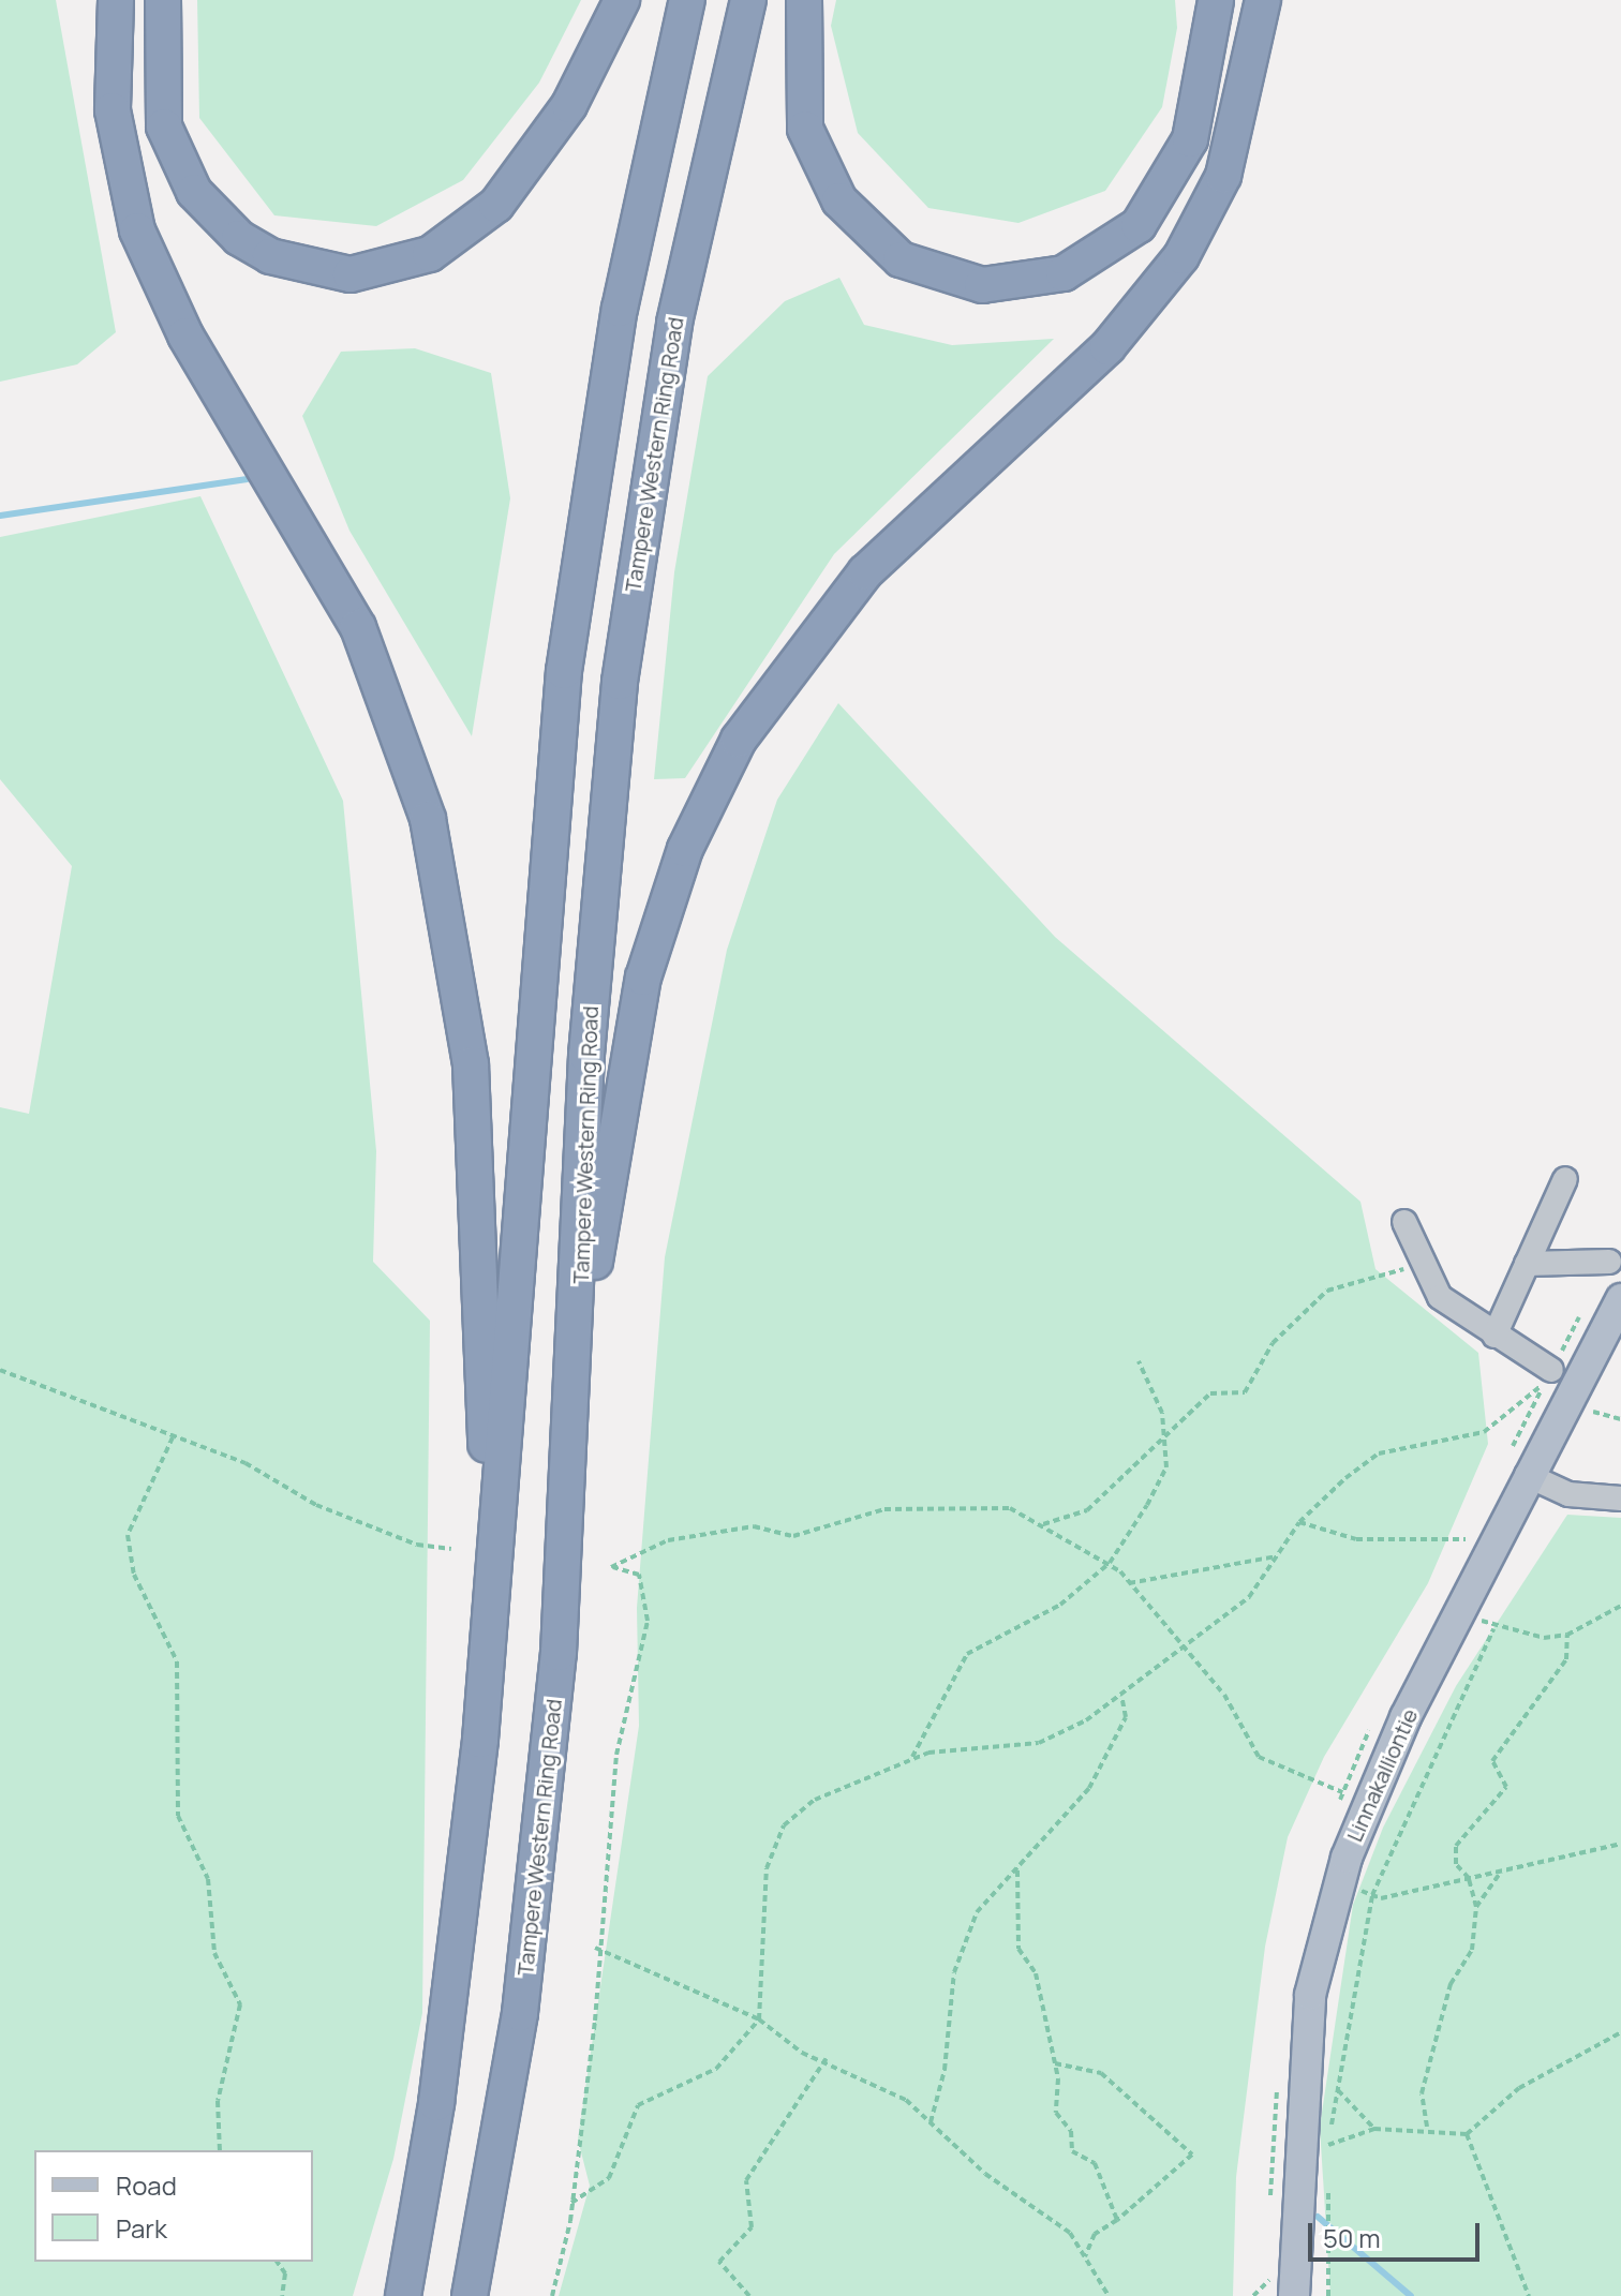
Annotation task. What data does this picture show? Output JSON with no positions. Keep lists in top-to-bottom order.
{
  "streets": {
    "highway": ["Tampere Western Ring Road"],
    "main road": ["Linnakalliontie"]
  },
  "legend": ["Road", "Park"],
  "scale_bar": "50 m"
}
